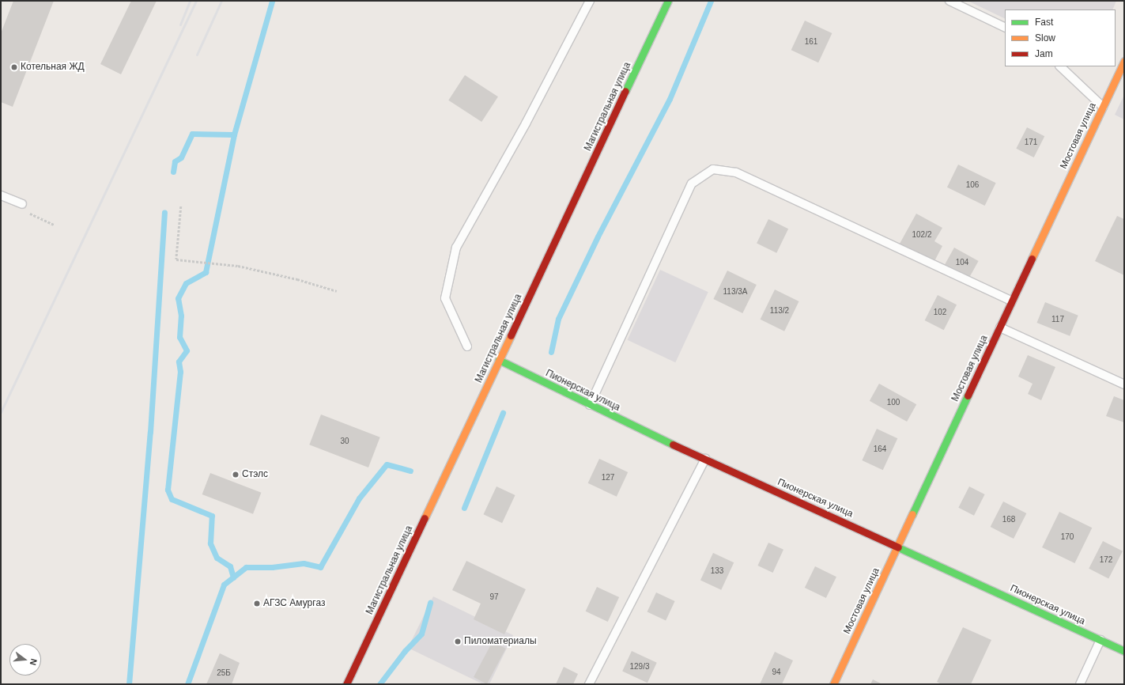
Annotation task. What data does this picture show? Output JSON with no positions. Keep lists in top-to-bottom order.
{
  "streets": {
    "street": ["Магистральная улица", "Мостовая улица", "Пионерская улица"]
  },
  "crossings": [
    ["Магистральная улица", "Пионерская улица"],
    ["Мостовая улица", "Пионерская улица"]
  ],
  "places": [
    "Котельная ЖД",
    "Стэлс",
    "АГЗС Амургаз",
    "Пиломатериалы"
  ],
  "house_numbers": [
    "161",
    "171",
    "106",
    "102/2",
    "104",
    "113/3А",
    "113/2",
    "102",
    "117",
    "100",
    "30",
    "164",
    "127",
    "168",
    "170",
    "172",
    "133",
    "97",
    "129/3",
    "94",
    "25Б"
  ],
  "legend": ["Fast", "Slow", "Jam"],
  "north": "right"
}
